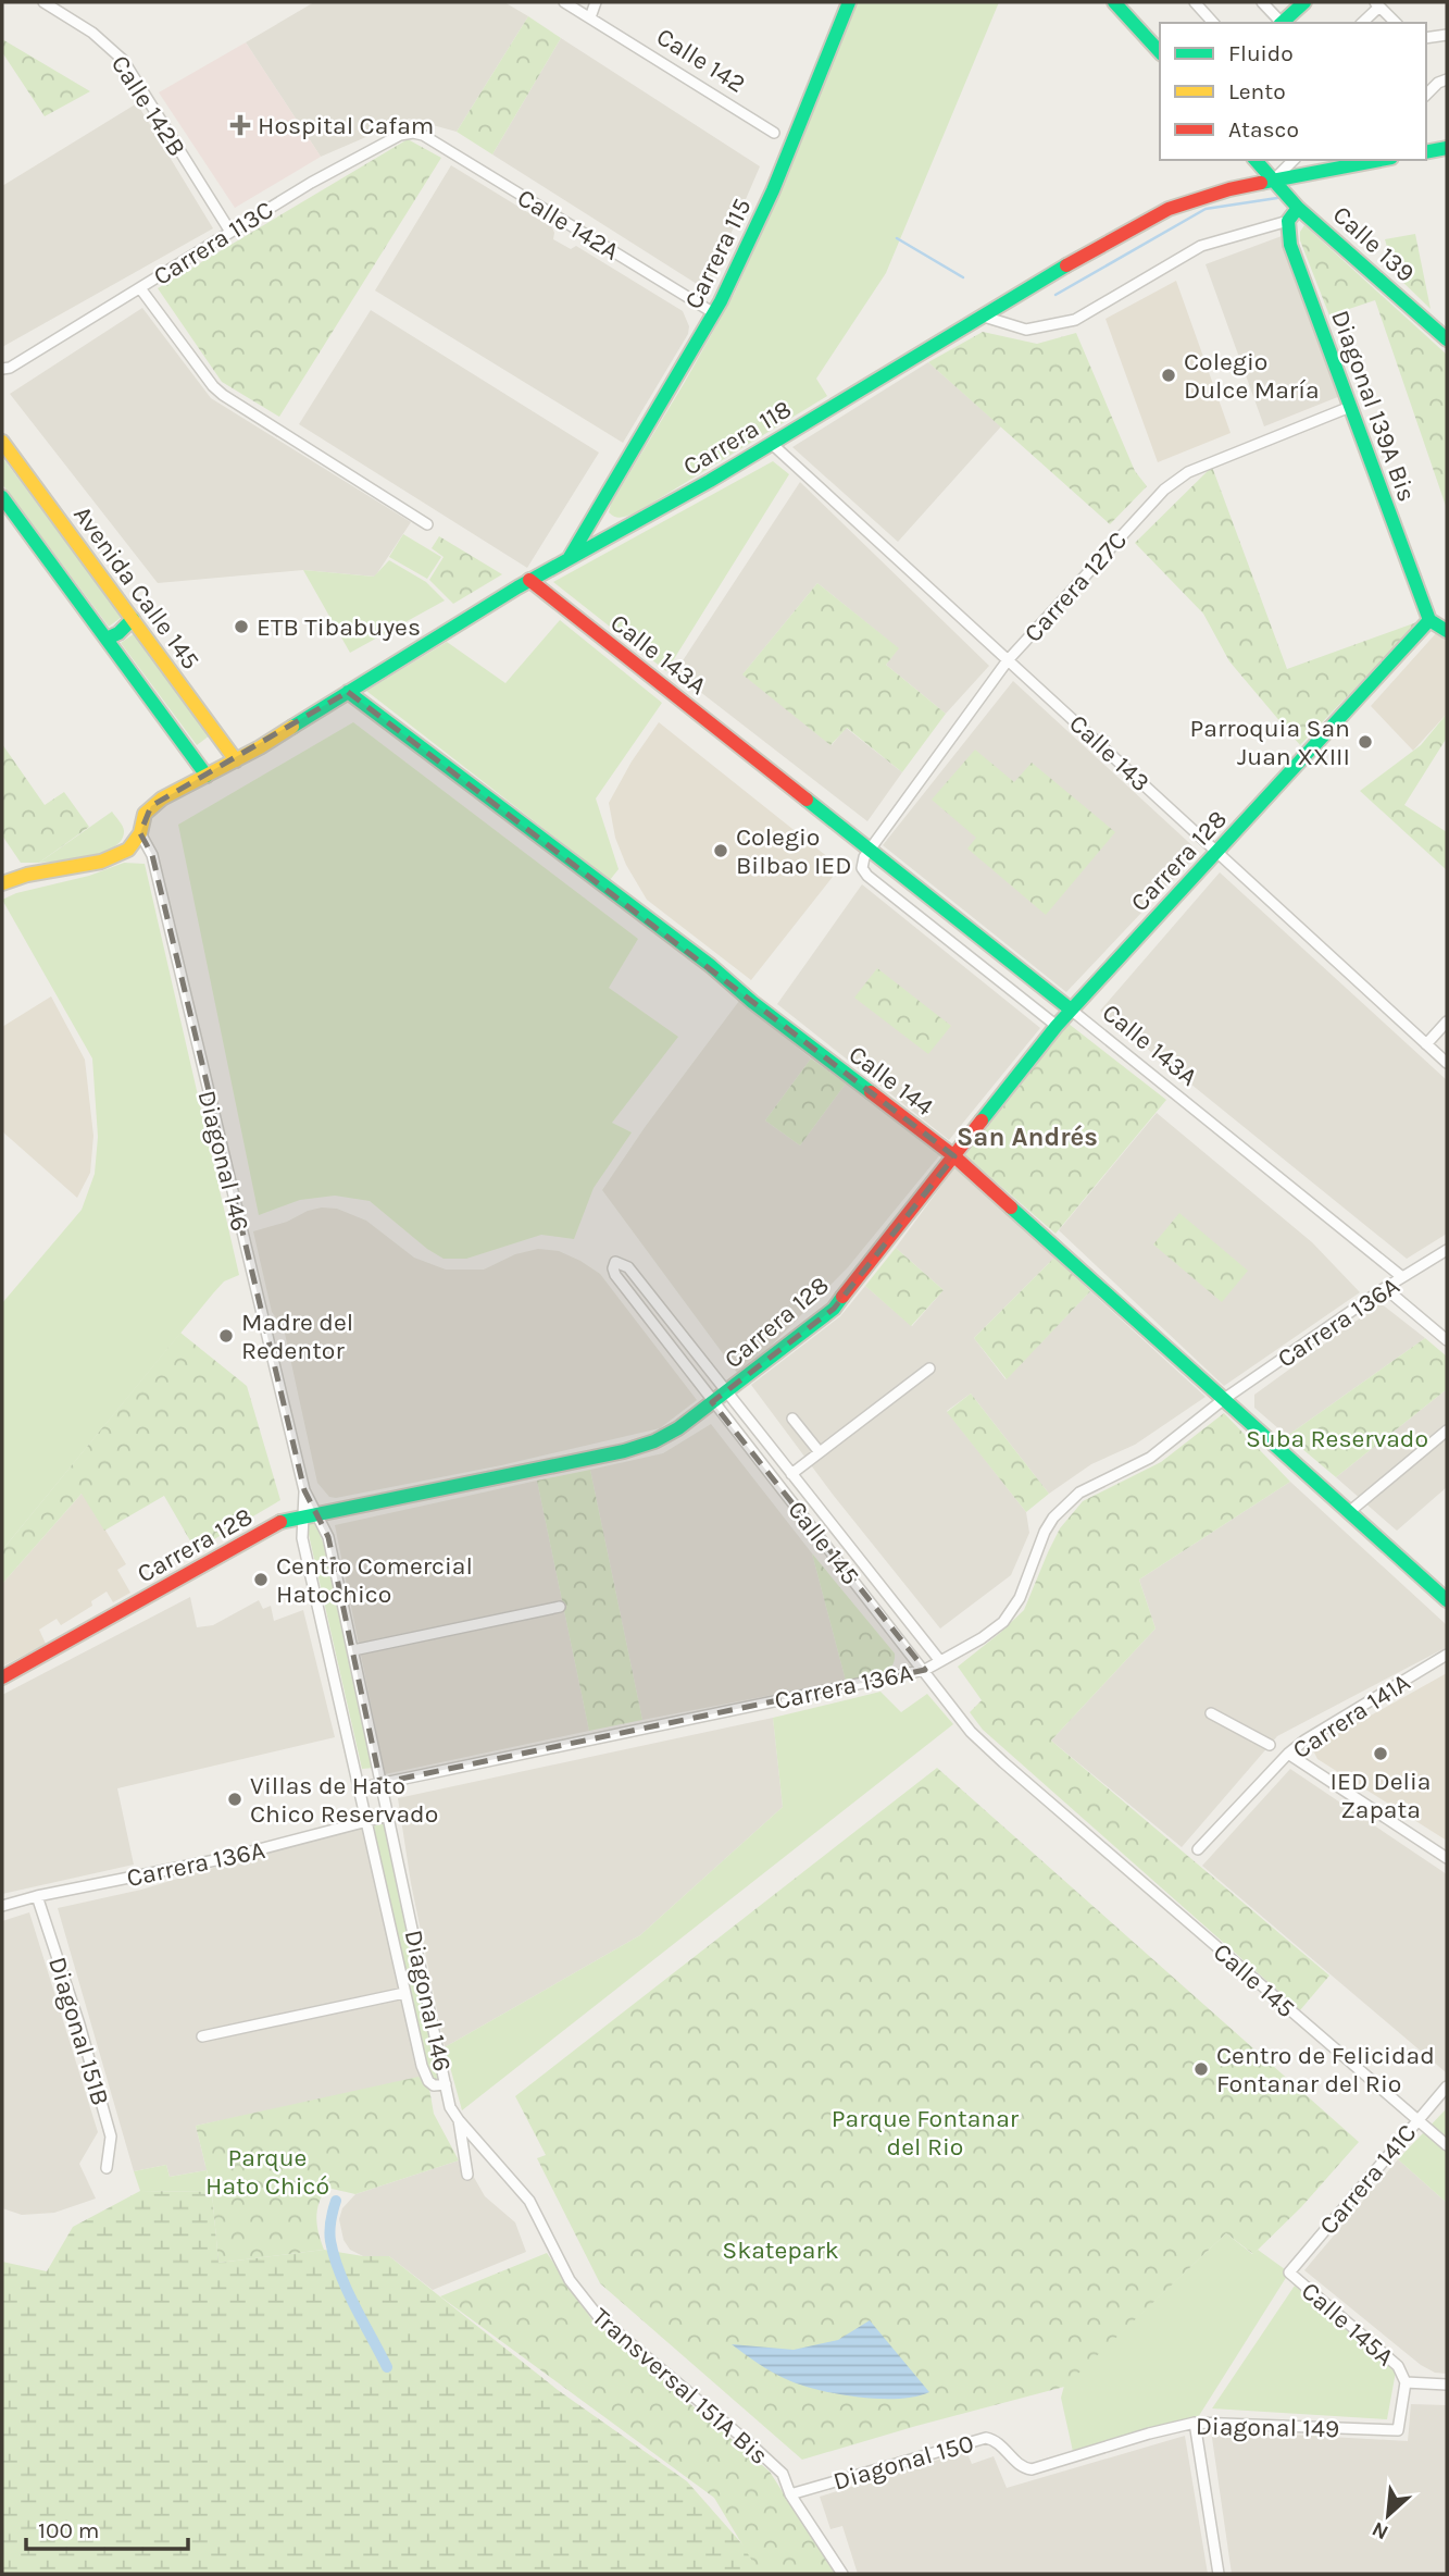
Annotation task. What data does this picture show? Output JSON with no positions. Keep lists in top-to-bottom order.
{
  "streets": {
    "street": [
      "Calle 142",
      "Calle 142B",
      "Calle 142A",
      "Carrera 113C",
      "Calle 139",
      "Carrera 115",
      "Diagonal 139A Bis",
      "Carrera 118",
      "Carrera 127C",
      "Avenida Calle 145",
      "Calle 143A",
      "Calle 143",
      "Carrera 128",
      "Calle 144",
      "Diagonal 146",
      "Carrera 136A",
      "Calle 145",
      "Carrera 141A",
      "Diagonal 151B",
      "Carrera 141C",
      "Calle 145A",
      "Transversal 151A Bis",
      "Diagonal 149",
      "Diagonal 150"
    ]
  },
  "crossings": [
    ["Calle 142B", "Carrera 113C"],
    ["Calle 142A", "Carrera 113C"],
    ["Calle 142A", "Carrera 115"],
    ["Calle 139", "Carrera 118"],
    ["Carrera 115", "Carrera 118"],
    ["Diagonal 139A Bis", "Carrera 127C"],
    ["Diagonal 139A Bis", "Carrera 128"],
    ["Carrera 118", "Avenida Calle 145"],
    ["Carrera 118", "Calle 143A"],
    ["Carrera 118", "Calle 143"],
    ["Carrera 118", "Calle 144"],
    ["Carrera 127C", "Calle 143A"],
    ["Carrera 127C", "Calle 143"],
    ["Calle 143A", "Carrera 128"],
    ["Calle 143A", "Carrera 136A"],
    ["Calle 143", "Carrera 128"],
    ["Carrera 128", "Calle 144"],
    ["Carrera 128", "Diagonal 146"],
    ["Carrera 128", "Calle 145"],
    ["Calle 144", "Carrera 136A"],
    ["Diagonal 146", "Carrera 136A"],
    ["Diagonal 146", "Transversal 151A Bis"],
    ["Carrera 136A", "Calle 145"],
    ["Carrera 136A", "Diagonal 151B"],
    ["Calle 145", "Carrera 141C"],
    ["Carrera 141C", "Calle 145A"],
    ["Calle 145A", "Diagonal 149"],
    ["Transversal 151A Bis", "Diagonal 150"],
    ["Diagonal 149", "Diagonal 150"]
  ],
  "districts": ["San Andrés"],
  "parks": [
    "Suba Reservado",
    "Parque Fontanar del Rio",
    "Parque Hato Chicó",
    "Skatepark"
  ],
  "places": {
    "health": ["Hospital Cafam"],
    "other": [
      "Colegio Dulce María",
      "ETB Tibabuyes",
      "Parroquia San Juan XXIII",
      "Colegio Bilbao IED",
      "Madre del Redentor",
      "Centro Comercial Hatochico",
      "IED Delia Zapata",
      "Villas de Hato Chico Reservado",
      "Centro de Felicidad Fontanar del Rio"
    ]
  },
  "legend": ["Fluido", "Lento", "Atasco"],
  "scale_bar": "100 m",
  "north": "bottom left"
}
